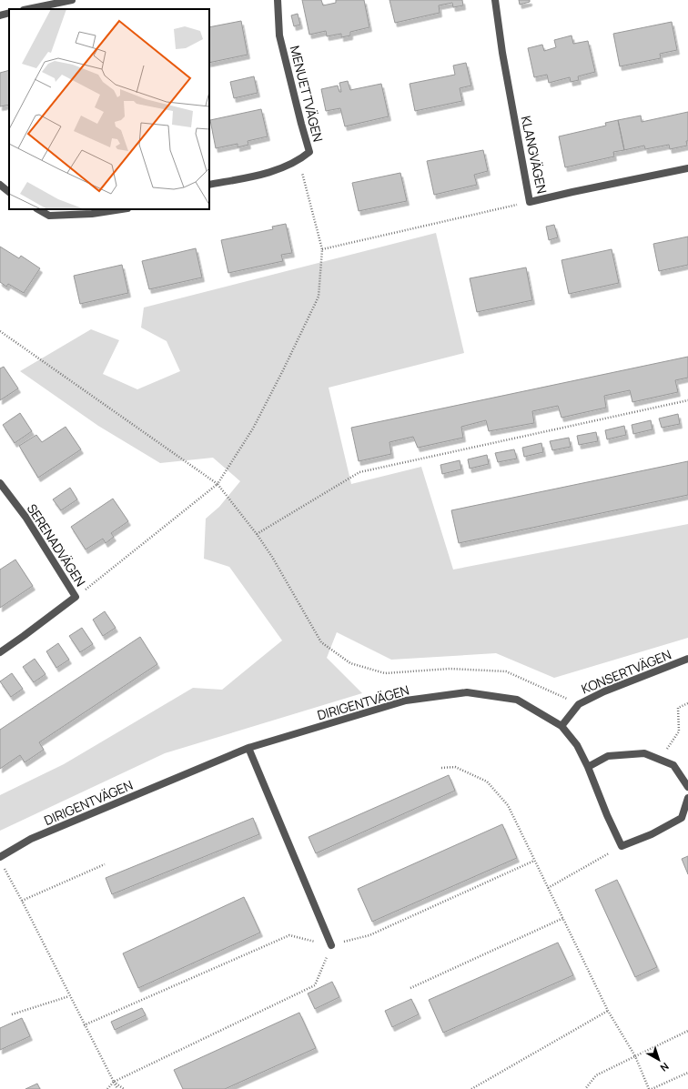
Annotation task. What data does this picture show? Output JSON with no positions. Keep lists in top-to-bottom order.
{
  "streets": {
    "street": [
      "MENUETTVÄGEN",
      "KLANGVÄGEN",
      "SERENADVÄGEN",
      "KONSERTVÄGEN",
      "DIRIGENTVÄGEN"
    ]
  },
  "crossings": [
    ["KONSERTVÄGEN", "DIRIGENTVÄGEN"]
  ],
  "north": "bottom right"
}
